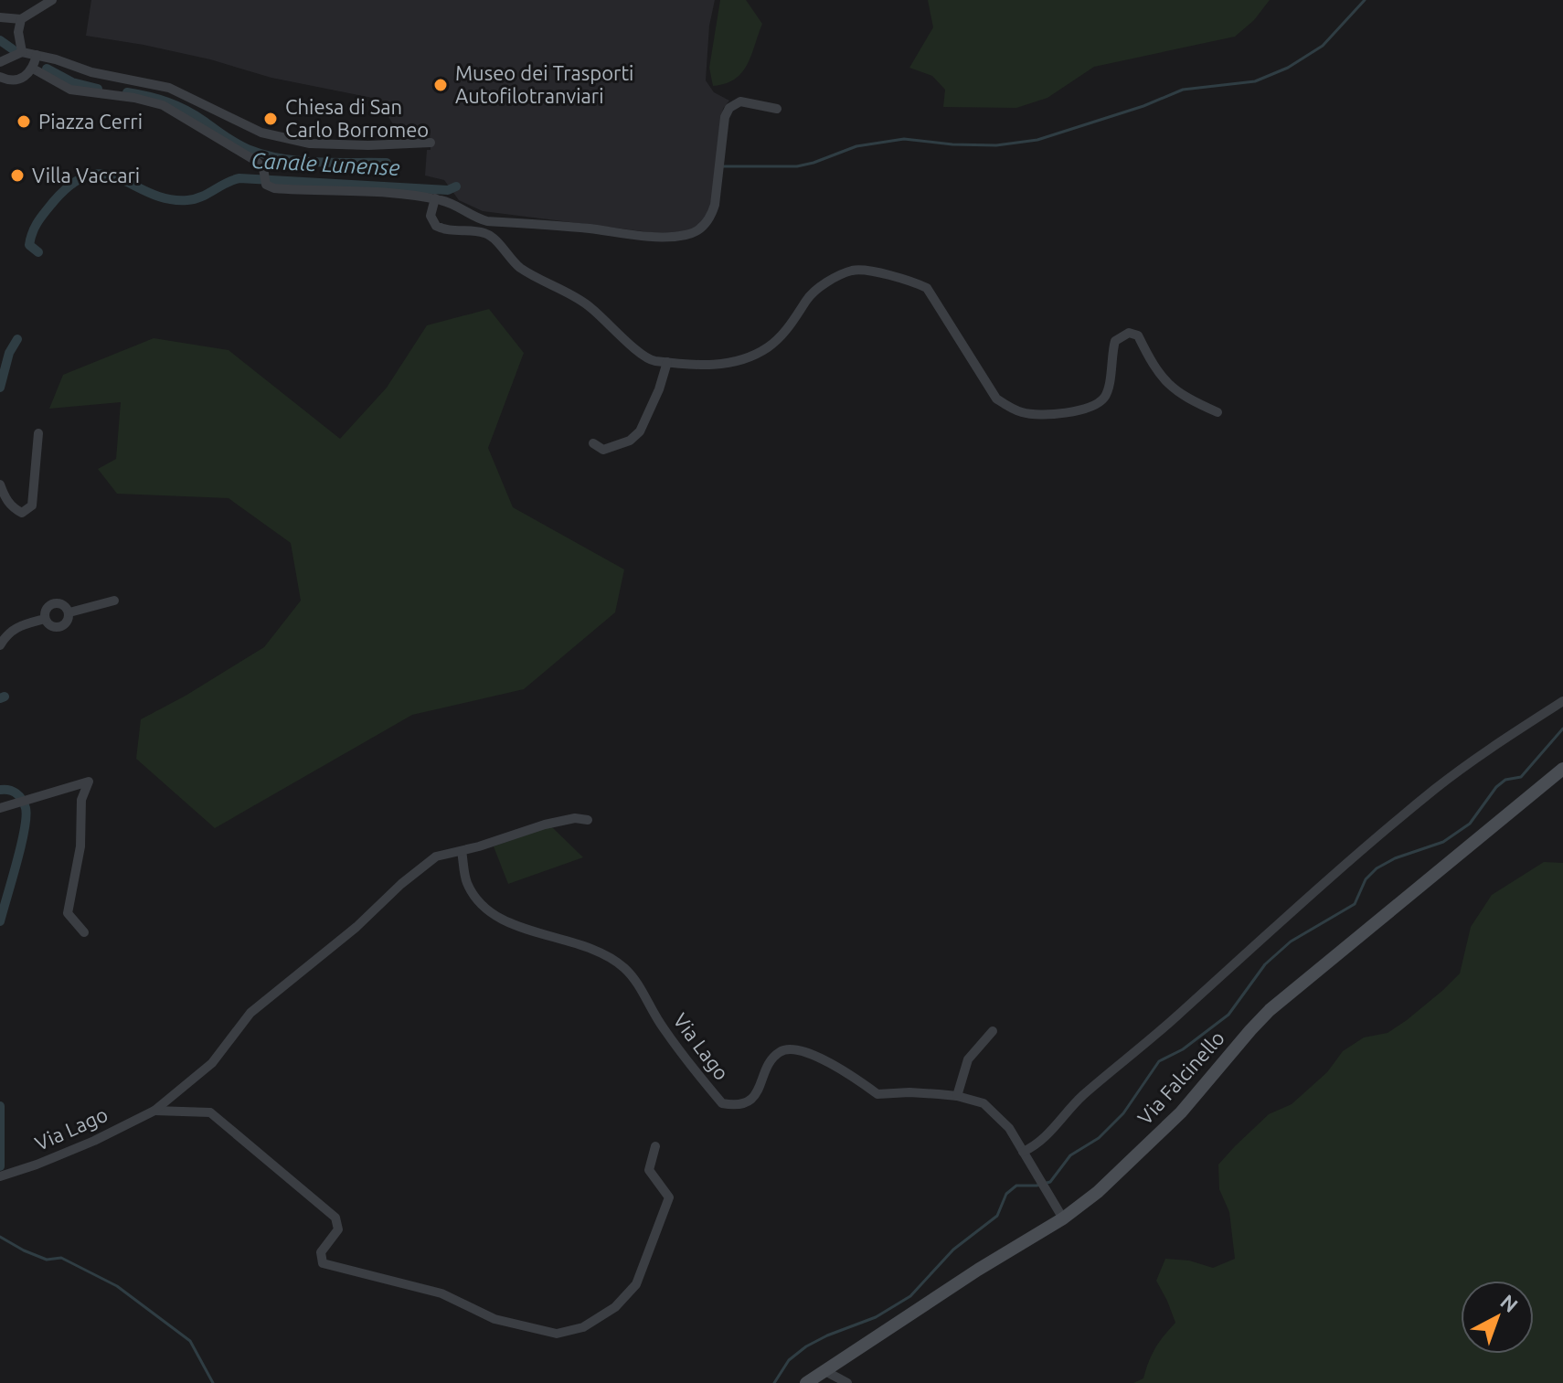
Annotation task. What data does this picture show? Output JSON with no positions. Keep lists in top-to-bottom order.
{
  "streets": {
    "street": ["Via Lago", "Via Falcinello"]
  },
  "crossings": [
    ["Via Lago", "Via Falcinello"]
  ],
  "water": ["Canale Lunense"],
  "places": [
    "Museo dei Trasporti Autofilotranviari",
    "Chiesa di San Carlo Borromeo",
    "Piazza Cerri",
    "Villa Vaccari"
  ],
  "north": "top right"
}
